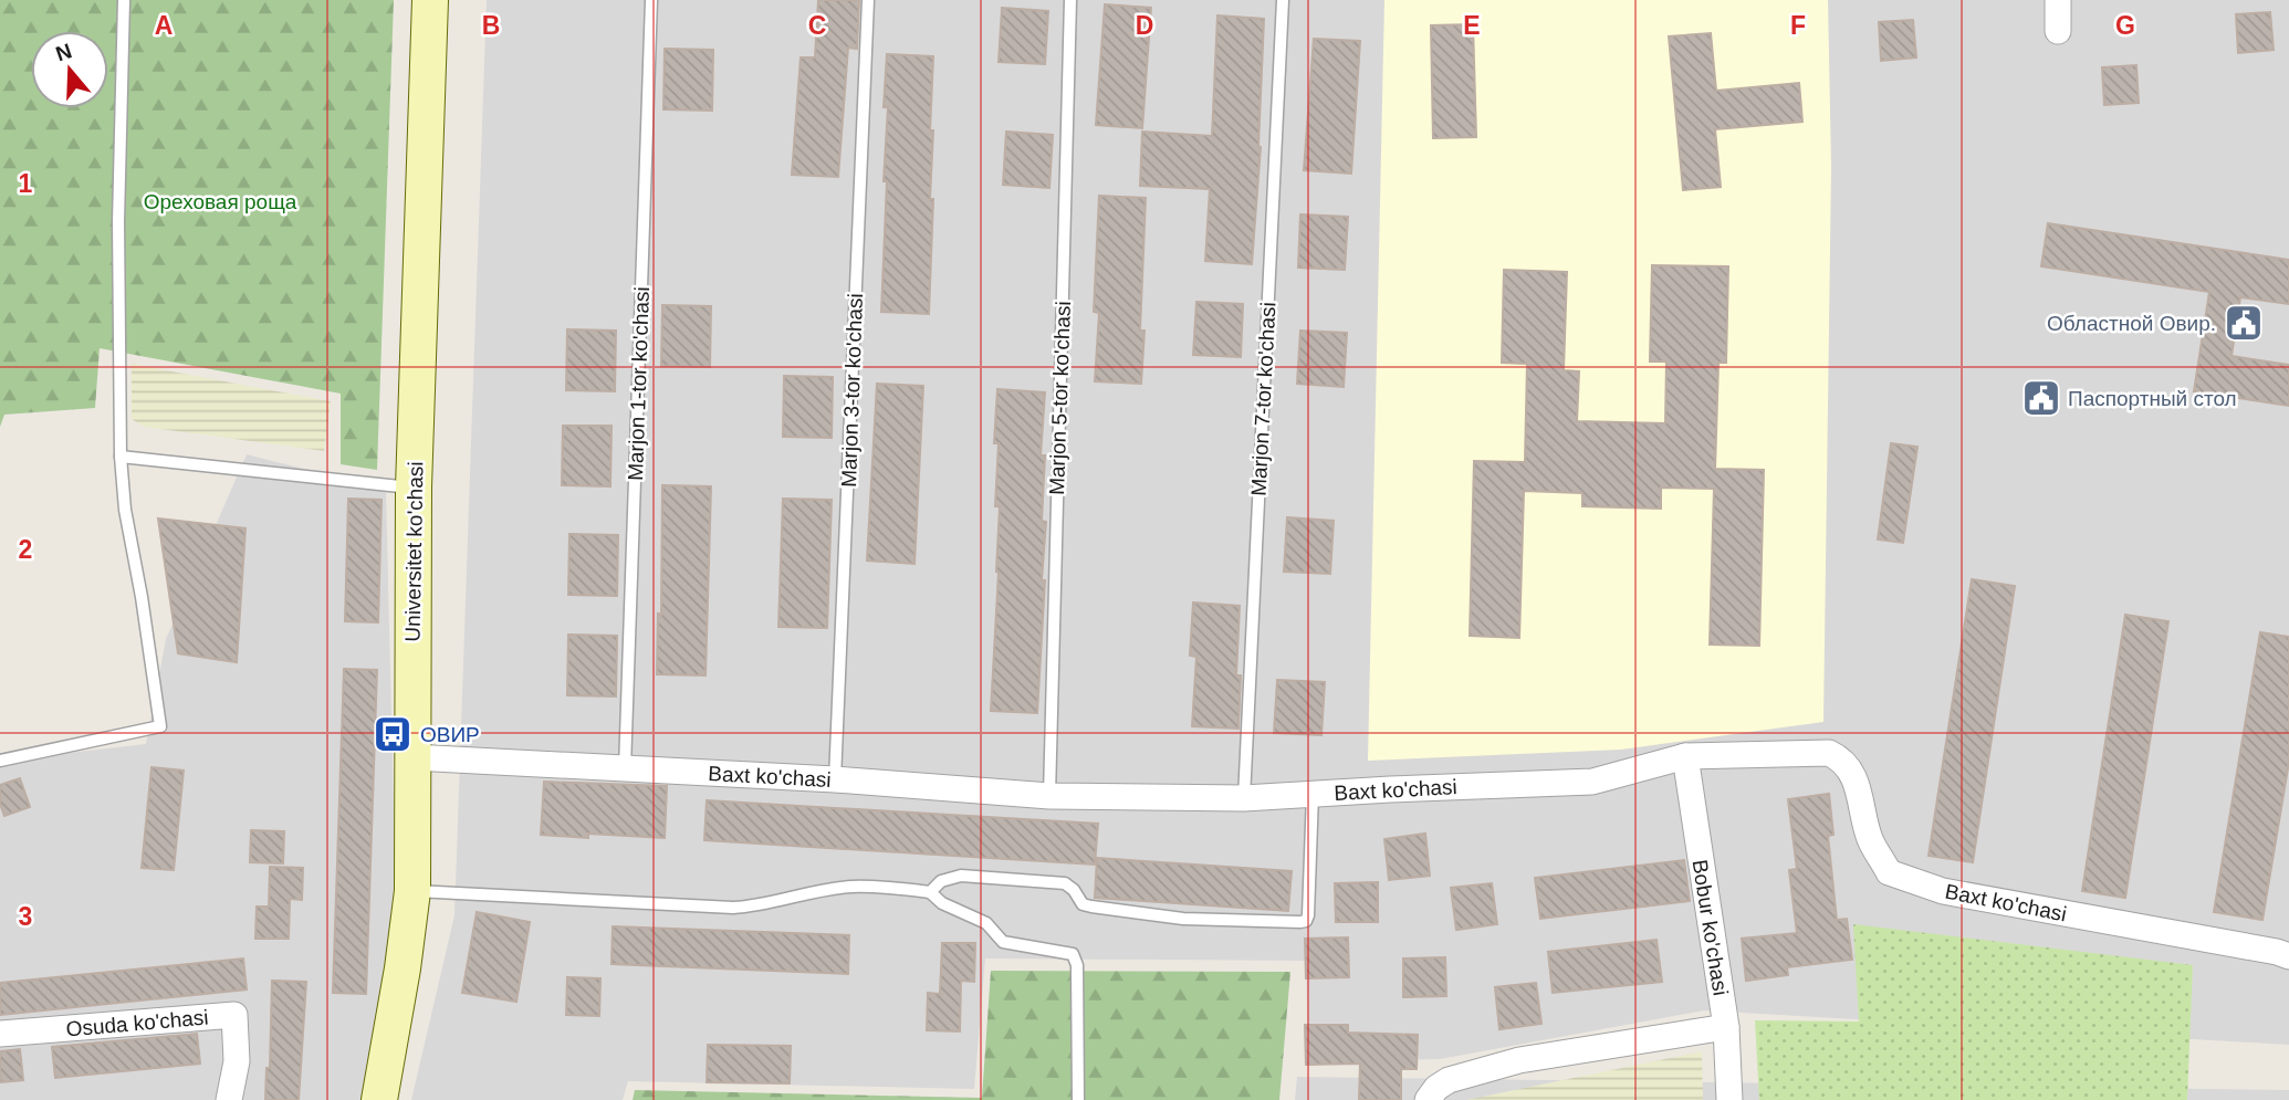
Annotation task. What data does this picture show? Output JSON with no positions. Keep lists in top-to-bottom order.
{
  "streets": {
    "main road": ["Universitet ko'chasi"],
    "street": ["Baxt ko'chasi", "Bobur ko'chasi", "Osuda ko'chasi"],
    "lane": [
      "Marjon 1-tor ko'chasi",
      "Marjon 3-tor ko'chasi",
      "Marjon 5-tor ko'chasi",
      "Marjon 7-tor ko'chasi"
    ]
  },
  "crossings": [
    ["Marjon 1-tor ko'chasi", "Baxt ko'chasi"],
    ["Marjon 3-tor ko'chasi", "Baxt ko'chasi"],
    ["Marjon 5-tor ko'chasi", "Baxt ko'chasi"],
    ["Marjon 7-tor ko'chasi", "Baxt ko'chasi"],
    ["Universitet ko'chasi", "Baxt ko'chasi"],
    ["Baxt ko'chasi", "Bobur ko'chasi"]
  ],
  "parks": ["Ореховая роща"],
  "places": {
    "public building": ["Областной Овир.", "Паспортный стол"],
    "bus stop": ["ОВИР"]
  },
  "north": "top",
  "grid": {
    "columns": [
      "A",
      "B",
      "C",
      "D",
      "E",
      "F",
      "G"
    ],
    "rows": ["1", "2", "3"]
  }
}
